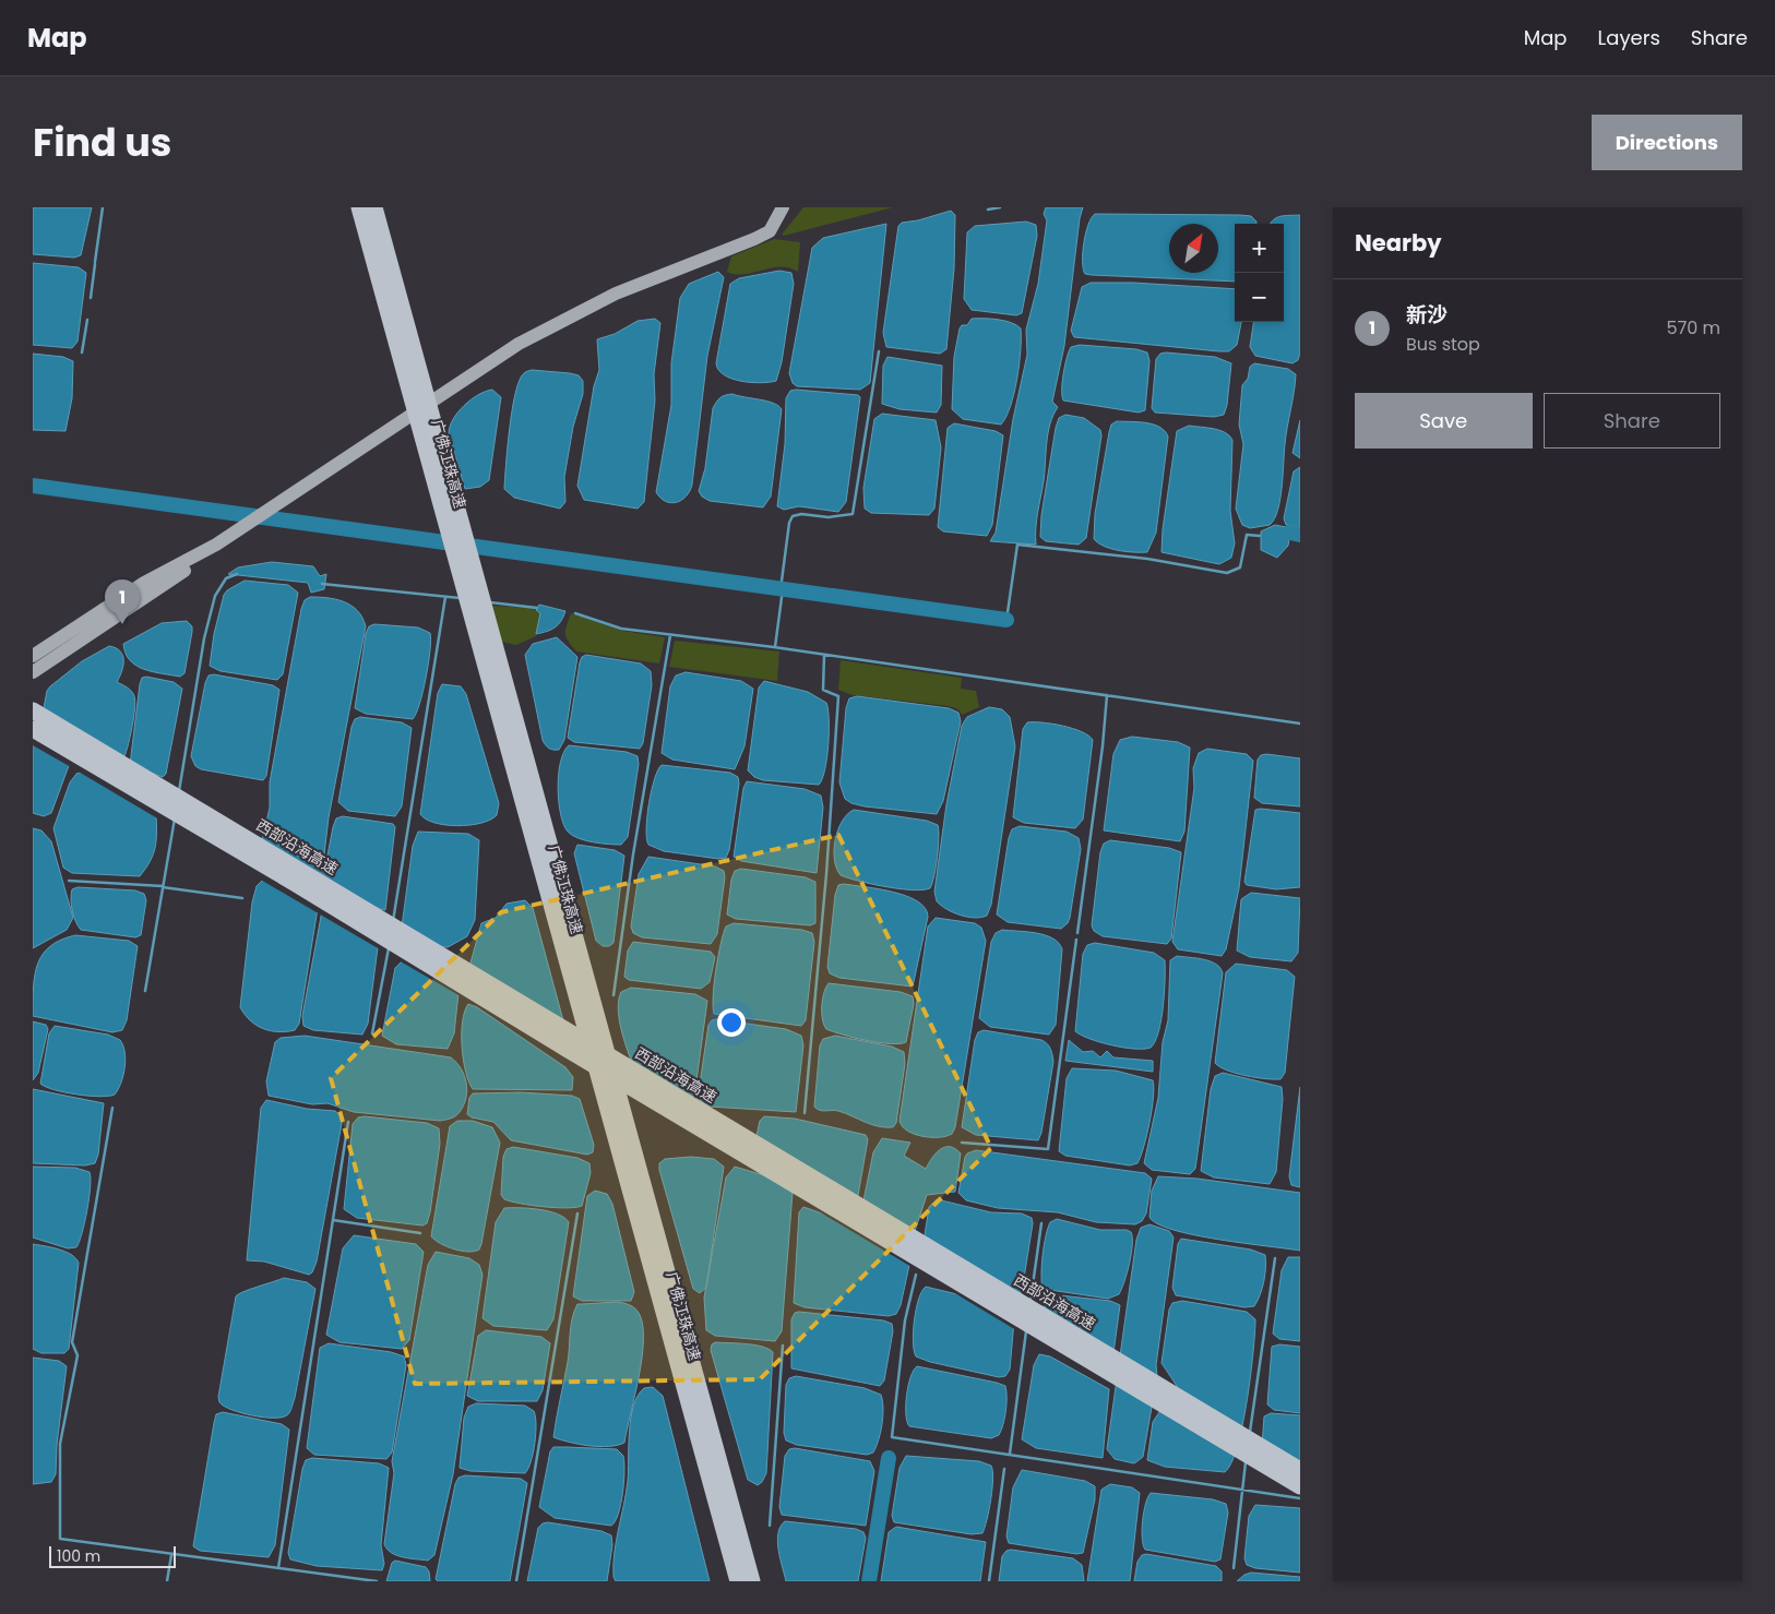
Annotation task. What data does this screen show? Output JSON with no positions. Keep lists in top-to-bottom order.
{
  "streets": {
    "highway": ["广佛江珠高速", "西部沿海高速"]
  },
  "scale_bar": "100 m",
  "north": "top right",
  "page": {
    "header": "Map",
    "nav": ["Map", "Layers", "Share"],
    "title": "Find us",
    "buttons": [
      "Directions",
      ["Save", "Share"]
    ],
    "heading": "Nearby",
    "map_buttons": ["+", "−"],
    "list": [
      {
        "mark": "1",
        "name": "新沙",
        "note": "Bus stop",
        "value": "570 m"
      }
    ],
    "pins": "1",
    "scale": "100 m"
  }
}
